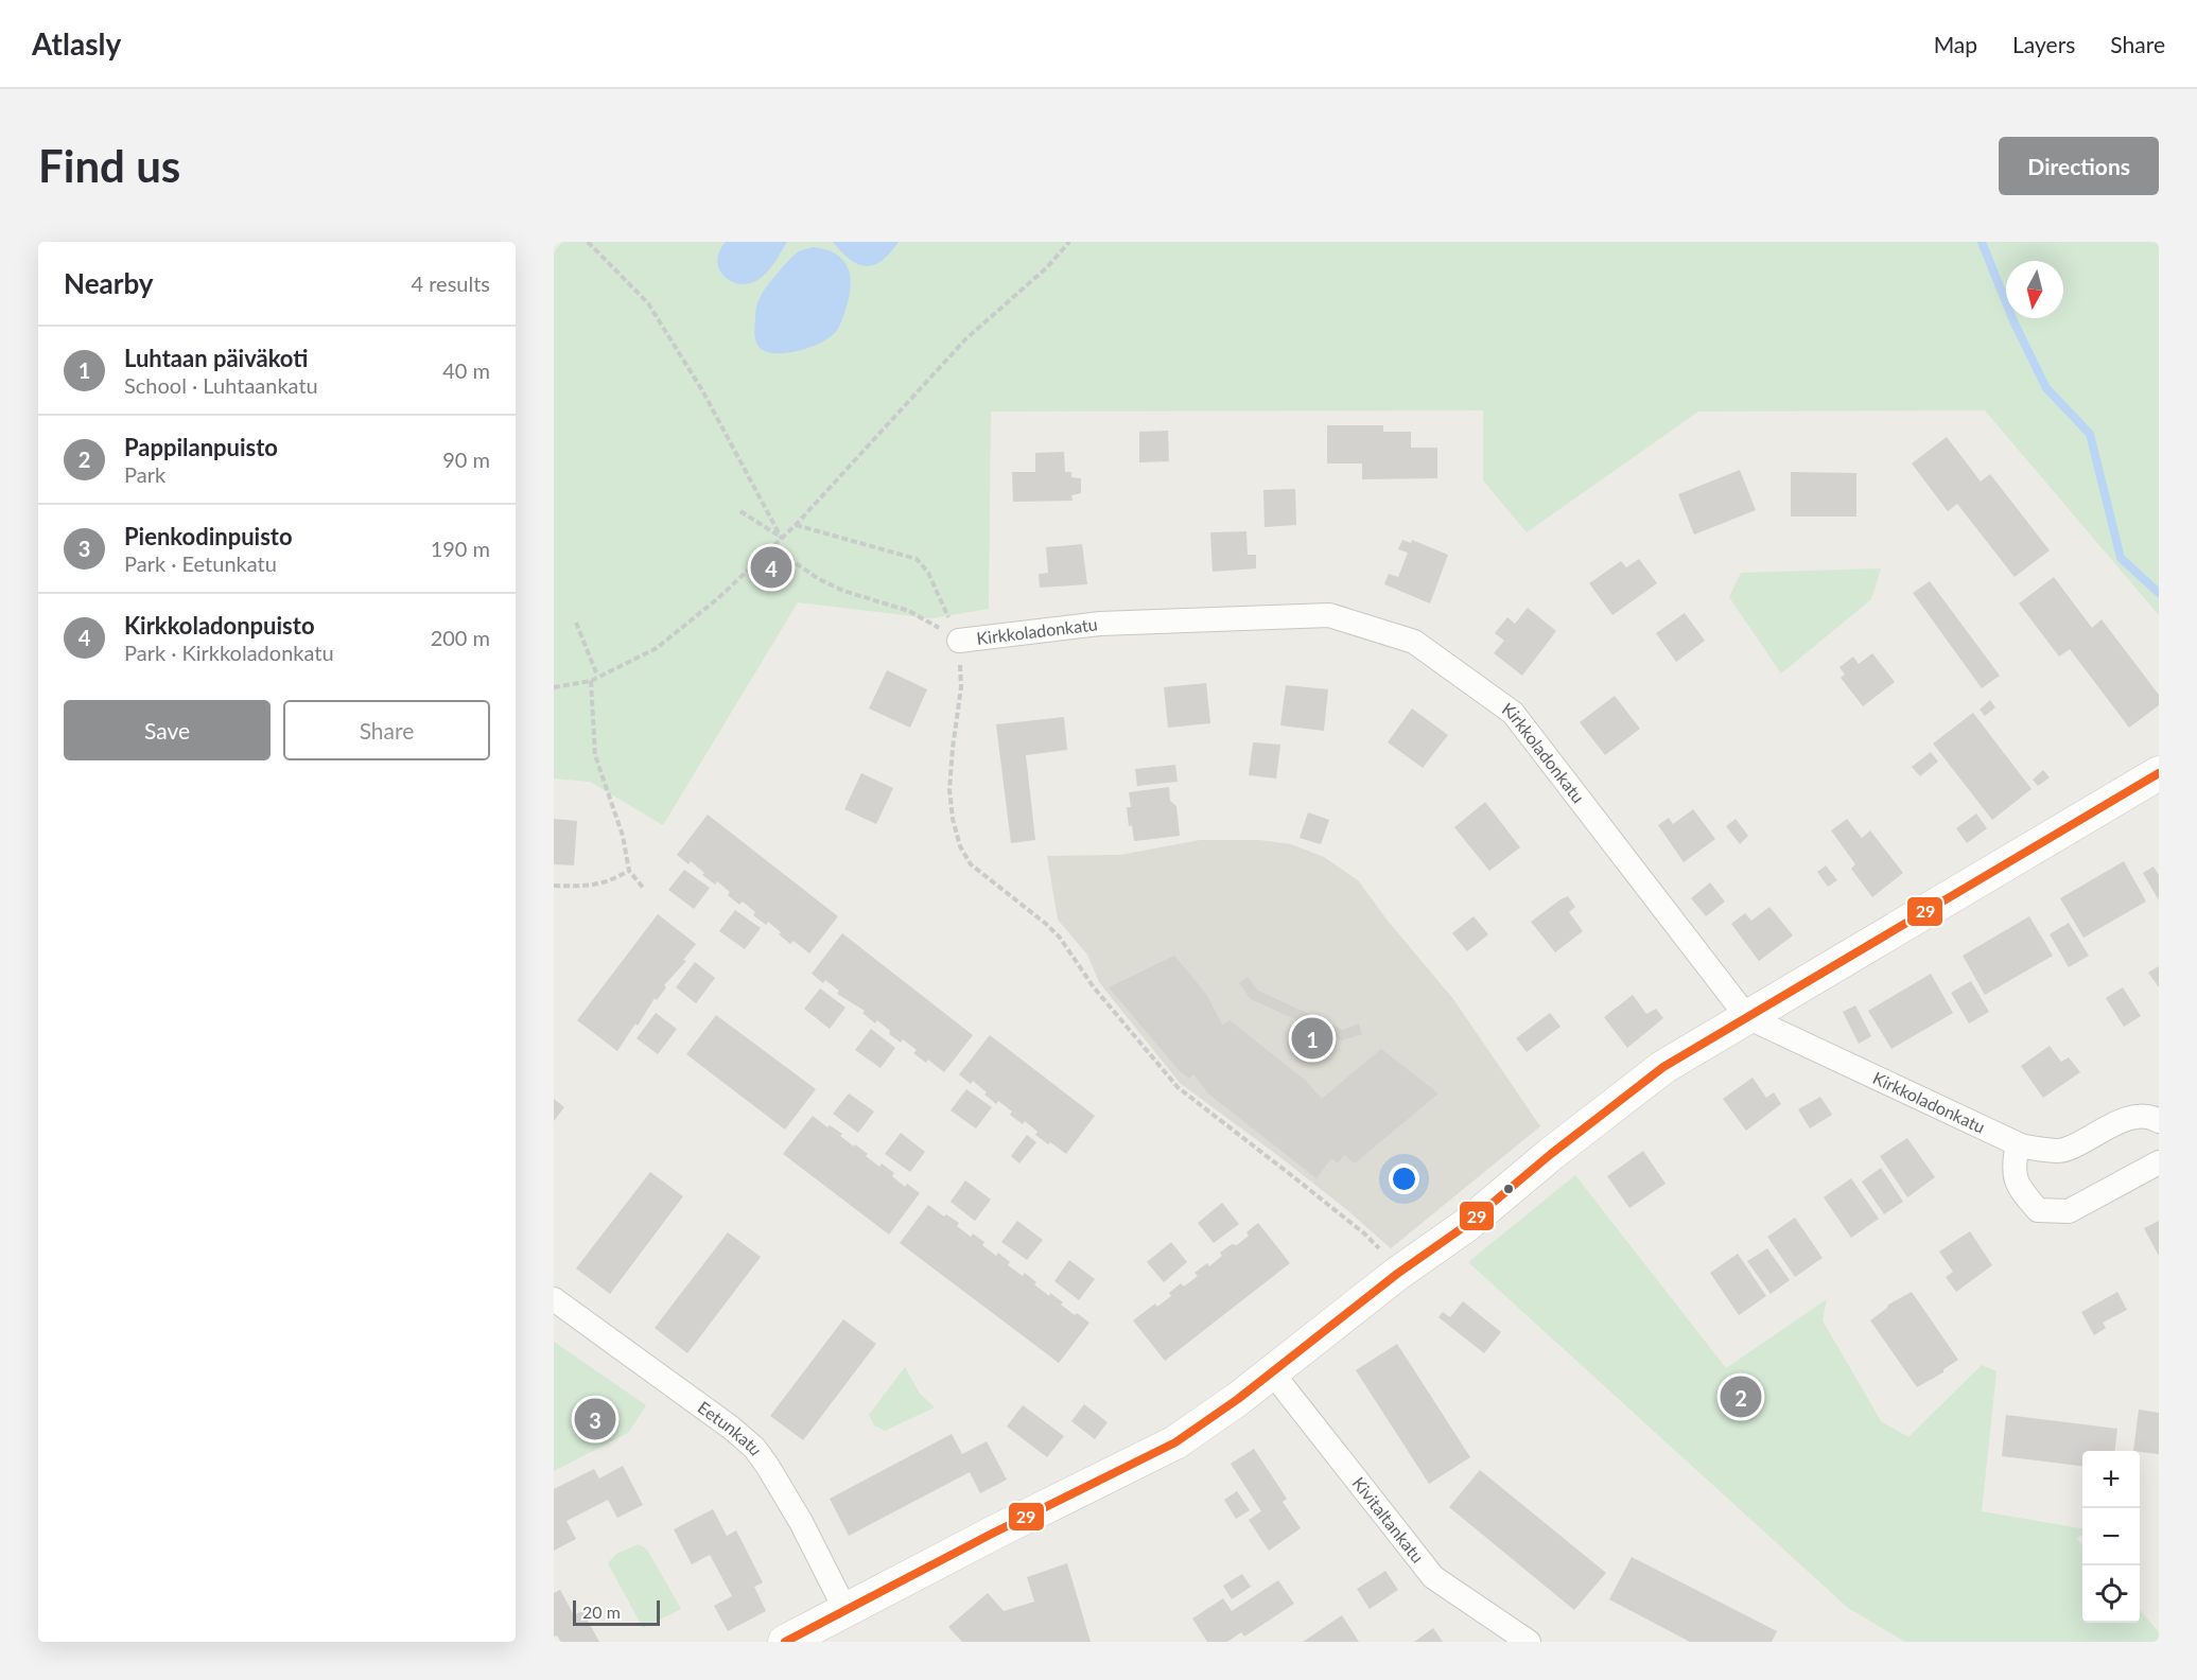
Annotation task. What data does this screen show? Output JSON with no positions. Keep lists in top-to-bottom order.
{
  "streets": {
    "street": ["Kirkkoladonkatu", "Eetunkatu", "Kivitaltankatu"]
  },
  "lines": ["transit line 29"],
  "scale_bar": "20 m",
  "north": "bottom",
  "page": {
    "header": "Atlasly",
    "nav": ["Map", "Layers", "Share"],
    "buttons": [
      "Directions",
      ["Save", "Share"]
    ],
    "title": "Find us",
    "heading": ["Nearby", "4 results"],
    "list": [
      {
        "mark": "1",
        "name": "Luhtaan päiväkoti",
        "note": "School · Luhtaankatu",
        "value": "40 m"
      },
      {
        "mark": "2",
        "name": "Pappilanpuisto",
        "note": "Park",
        "value": "90 m"
      },
      {
        "mark": "3",
        "name": "Pienkodinpuisto",
        "note": "Park · Eetunkatu",
        "value": "190 m"
      },
      {
        "mark": "4",
        "name": "Kirkkoladonpuisto",
        "note": "Park · Kirkkoladonkatu",
        "value": "200 m"
      }
    ],
    "pins": [
      "4",
      "1",
      "2",
      "3"
    ],
    "map_buttons": ["+", "−"],
    "scale": "20 m"
  }
}
